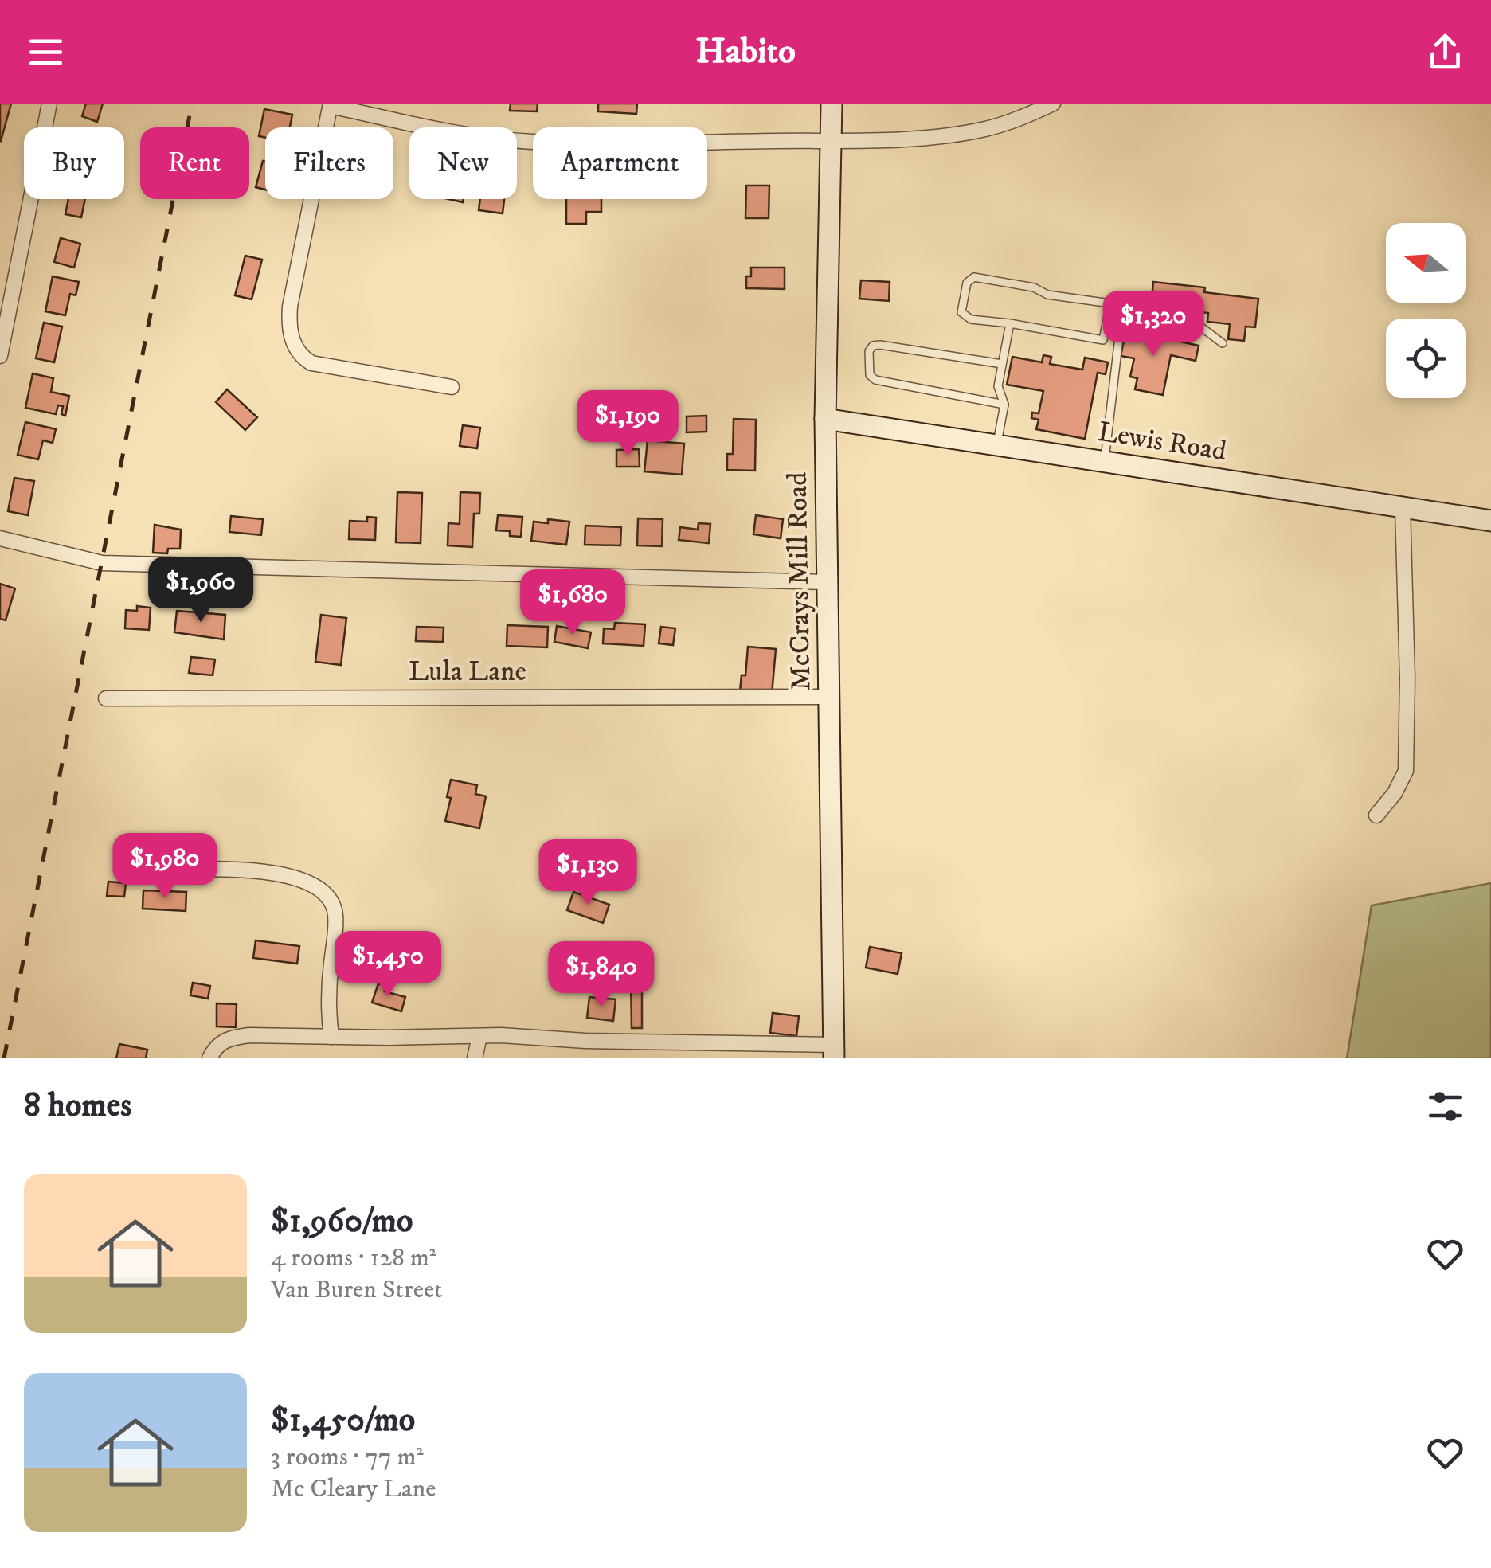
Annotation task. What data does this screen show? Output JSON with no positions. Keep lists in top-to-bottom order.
{
  "streets": {
    "street": ["Lewis Road", "McCrays Mill Road", "Lula Lane"]
  },
  "crossings": [
    ["Lewis Road", "McCrays Mill Road"],
    ["McCrays Mill Road", "Lula Lane"]
  ],
  "north": "left",
  "page": {
    "header": "Habito",
    "chip": [
      "Buy",
      "Rent",
      "Filters",
      "New",
      "Apartment"
    ],
    "price": [
      "$1,320",
      "$1,190",
      "$1,960",
      "$1,680",
      "$1,980",
      "$1,130",
      "$1,450",
      "$1,840"
    ],
    "heading": "8 homes",
    "list": [
      {
        "name": "$1,960/mo",
        "note": "4 rooms · 128 m² · Van Buren Street"
      },
      {
        "name": "$1,450/mo",
        "note": "3 rooms · 77 m² · Mc Cleary Lane"
      }
    ]
  }
}
